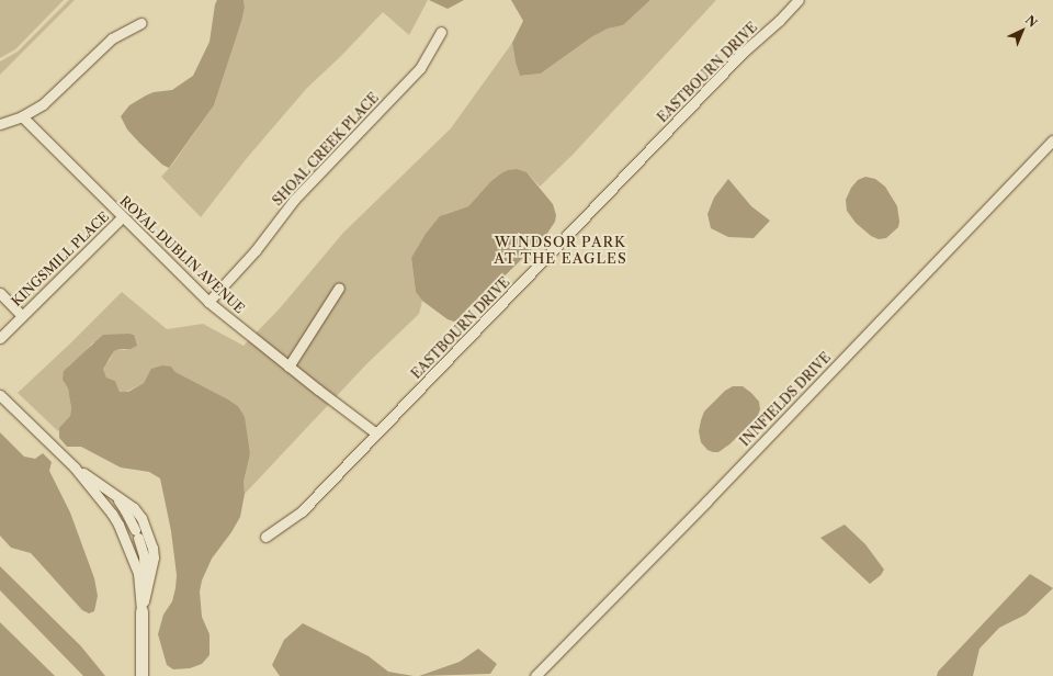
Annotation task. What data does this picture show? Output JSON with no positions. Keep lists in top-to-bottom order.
{
  "streets": {
    "street": [
      "EASTBOURN DRIVE",
      "SHOAL CREEK PLACE",
      "ROYAL DUBLIN AVENUE",
      "KINGSMILL PLACE",
      "INNFIELDS DRIVE"
    ]
  },
  "crossings": [
    ["EASTBOURN DRIVE", "ROYAL DUBLIN AVENUE"],
    ["SHOAL CREEK PLACE", "ROYAL DUBLIN AVENUE"],
    ["ROYAL DUBLIN AVENUE", "KINGSMILL PLACE"]
  ],
  "districts": ["WINDSOR PARK AT THE EAGLES"],
  "north": "top right"
}
